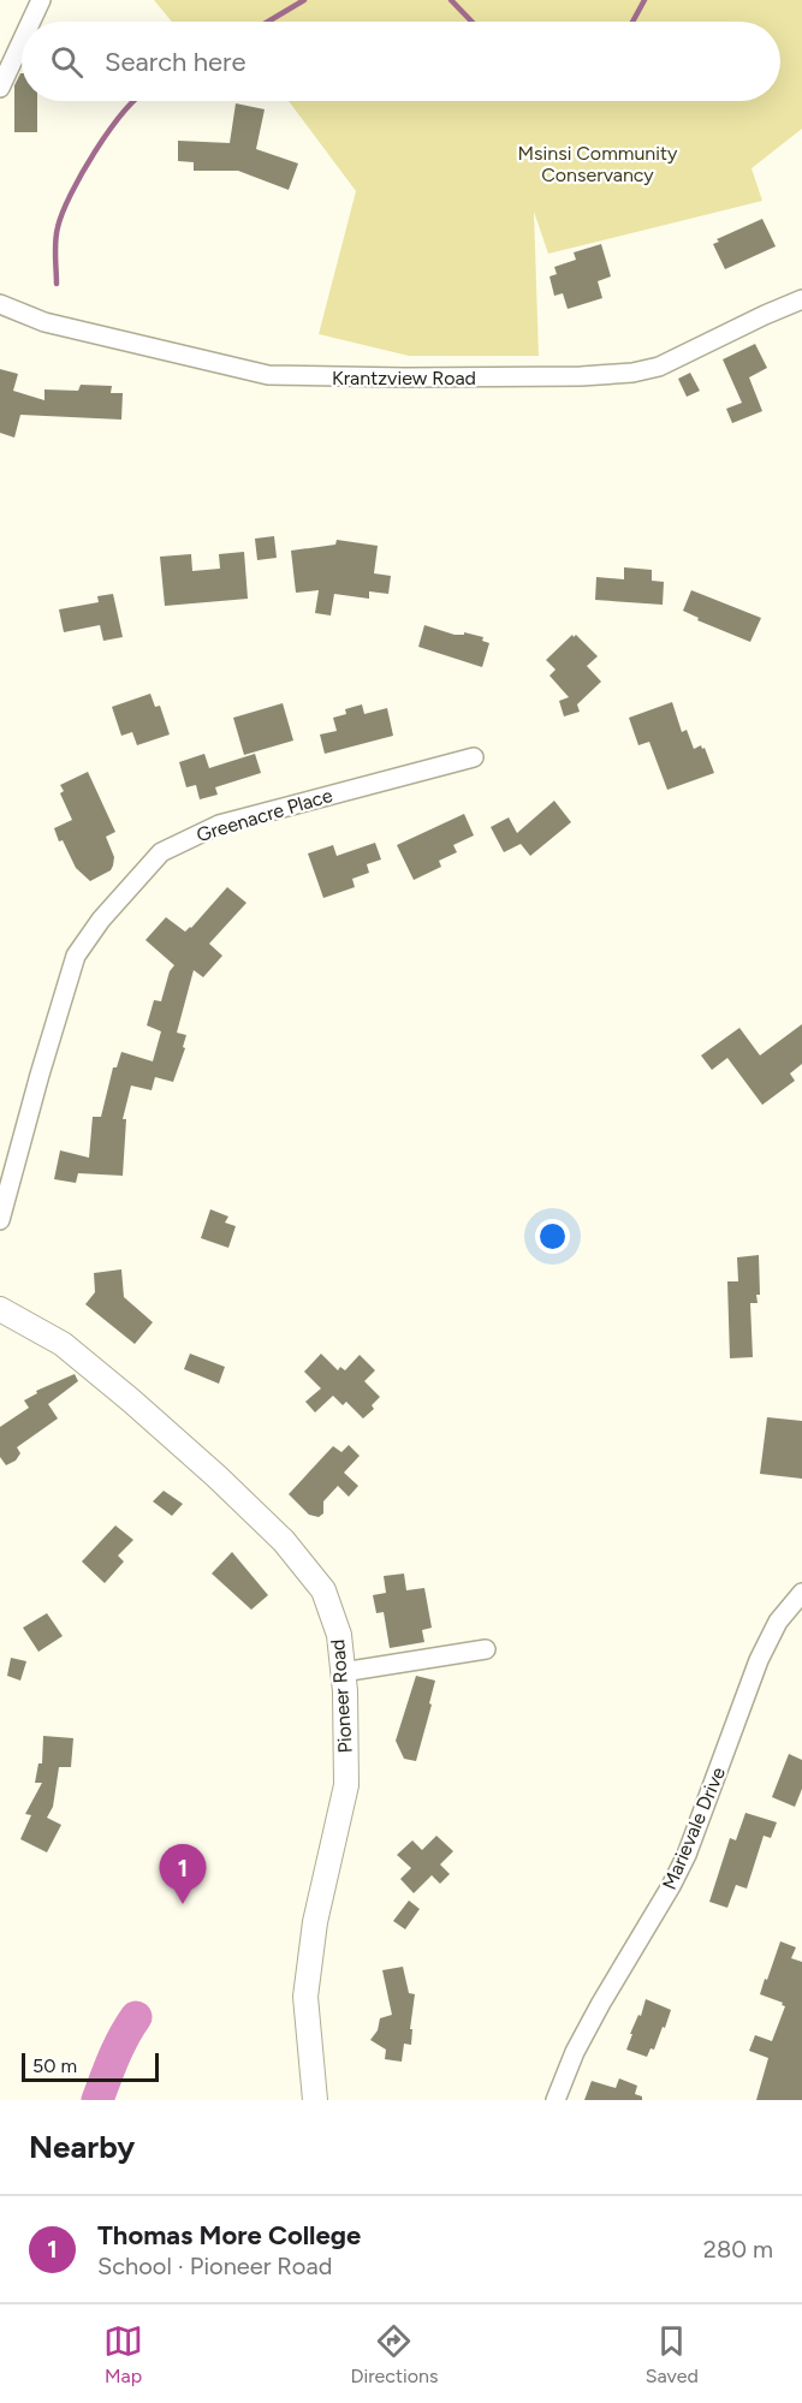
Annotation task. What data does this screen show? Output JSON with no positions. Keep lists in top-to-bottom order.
{
  "streets": {
    "main road": ["Pioneer Road"],
    "street": ["Krantzview Road", "Greenacre Place", "Marievale Drive"]
  },
  "parks": ["Msinsi Community Conservancy"],
  "scale_bar": "50 m",
  "page": {
    "search": "Search here",
    "pins": "1",
    "scale": "50 m",
    "heading": "Nearby",
    "list": [
      {
        "mark": "1",
        "name": "Thomas More College",
        "note": "School · Pioneer Road",
        "value": "280 m"
      }
    ],
    "nav": ["Map", "Directions", "Saved"]
  }
}
